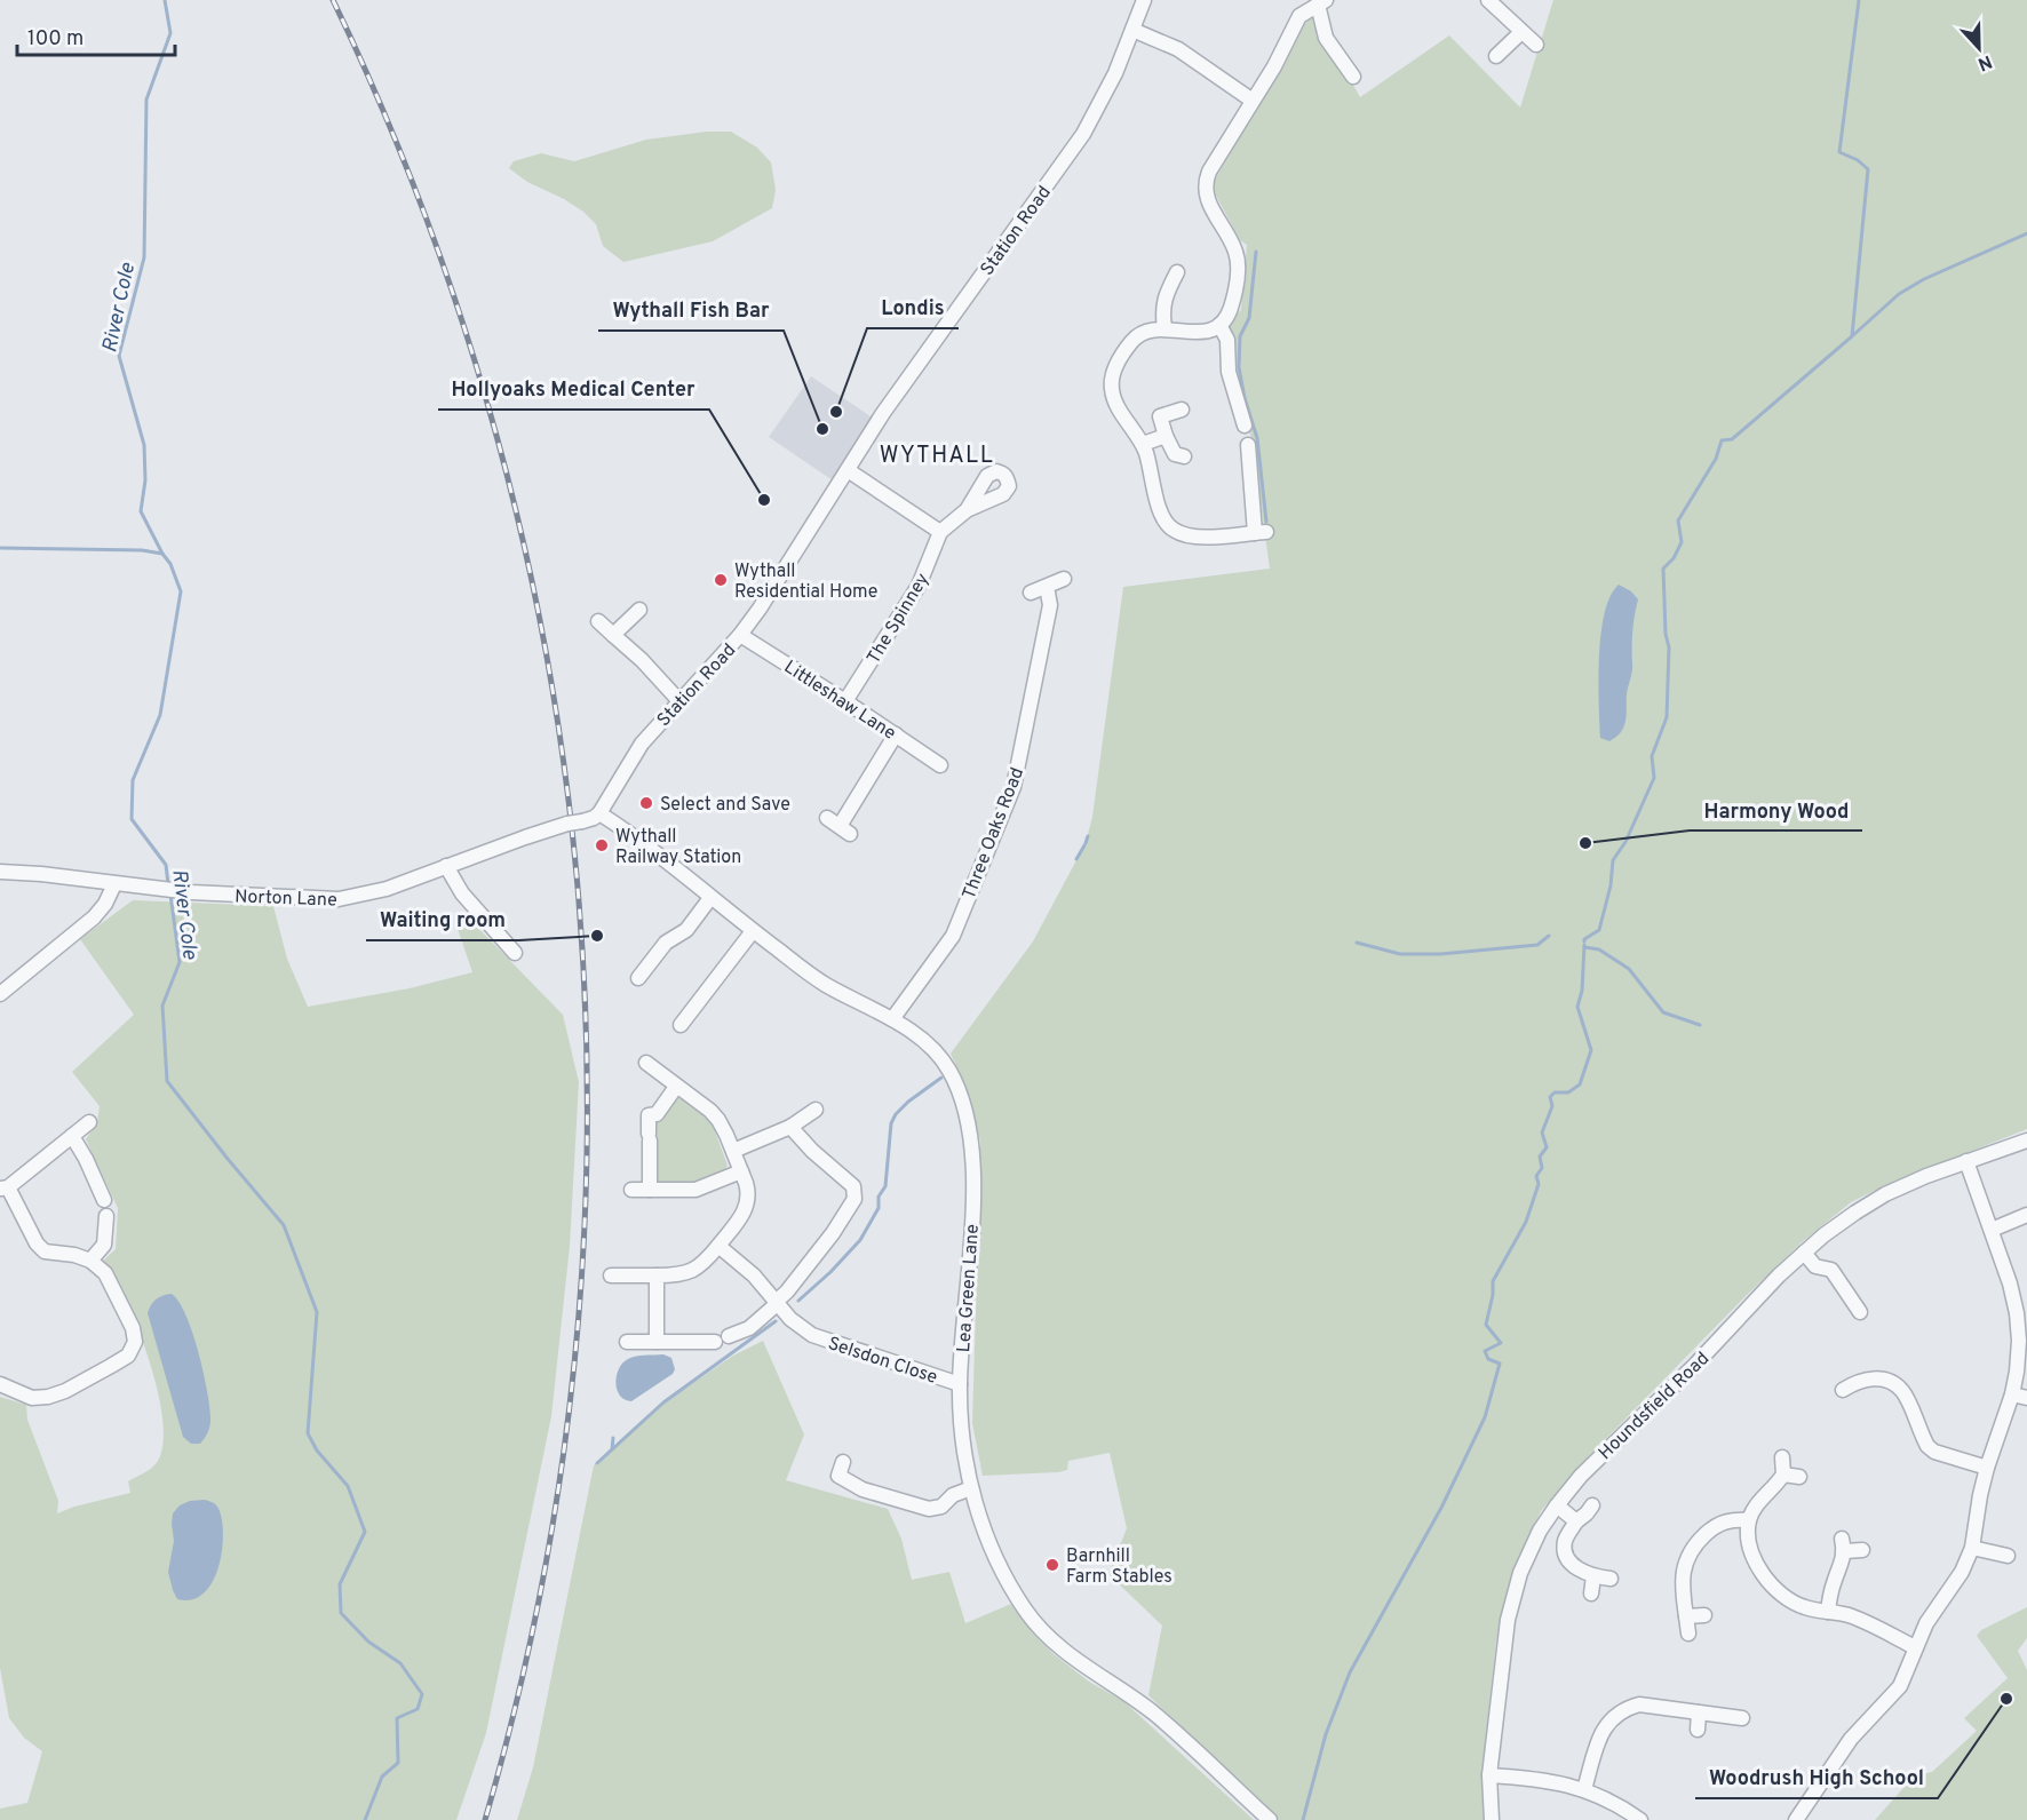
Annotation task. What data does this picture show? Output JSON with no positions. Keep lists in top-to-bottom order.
{
  "streets": {
    "street": [
      "Station Road",
      "The Spinney",
      "Littleshaw Lane",
      "Three Oaks Road",
      "Norton Lane",
      "Lea Green Lane",
      "Selsdon Close",
      "Houndsfield Road"
    ]
  },
  "crossings": [
    ["Station Road", "Littleshaw Lane"],
    ["Station Road", "Norton Lane"],
    ["Station Road", "Lea Green Lane"],
    ["The Spinney", "Littleshaw Lane"],
    ["Three Oaks Road", "Lea Green Lane"],
    ["Norton Lane", "Lea Green Lane"],
    ["Lea Green Lane", "Selsdon Close"]
  ],
  "districts": ["WYTHALL"],
  "water": ["River Cole"],
  "places": [
    "Londis",
    "Wythall Fish Bar",
    "Hollyoaks Medical Center",
    "Wythall Residential Home",
    "Select and Save",
    "Harmony Wood",
    "Wythall Railway Station",
    "Waiting room",
    "Barnhill Farm Stables",
    "Woodrush High School"
  ],
  "scale_bar": "100 m",
  "north": "bottom"
}
